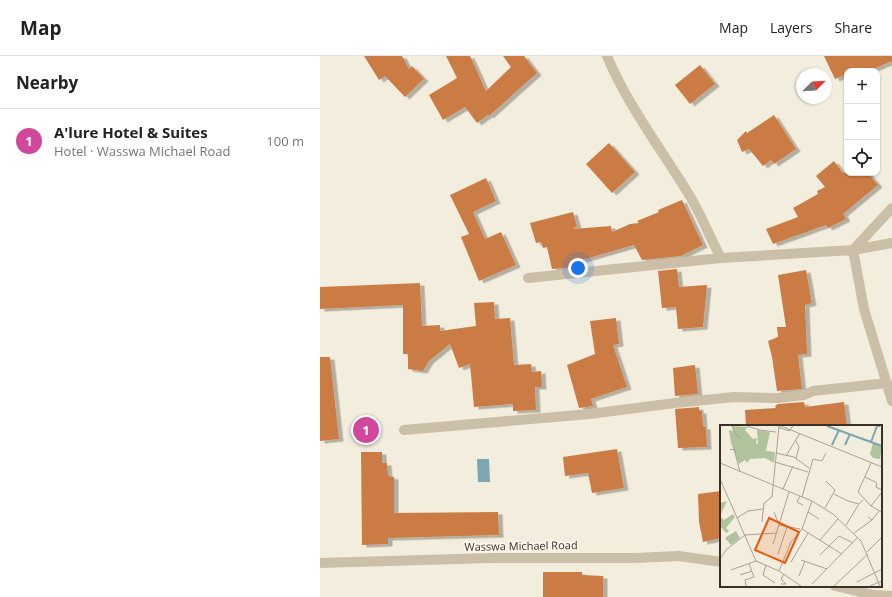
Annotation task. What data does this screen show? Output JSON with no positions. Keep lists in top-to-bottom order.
{
  "streets": {
    "street": ["Wasswa Michael Road"]
  },
  "north": "top right",
  "page": {
    "header": "Map",
    "nav": ["Map", "Layers", "Share"],
    "heading": "Nearby",
    "map_buttons": ["+", "−"],
    "list": [
      {
        "mark": "1",
        "name": "A'lure Hotel & Suites",
        "note": "Hotel · Wasswa Michael Road",
        "value": "100 m"
      }
    ],
    "pins": "1"
  }
}
